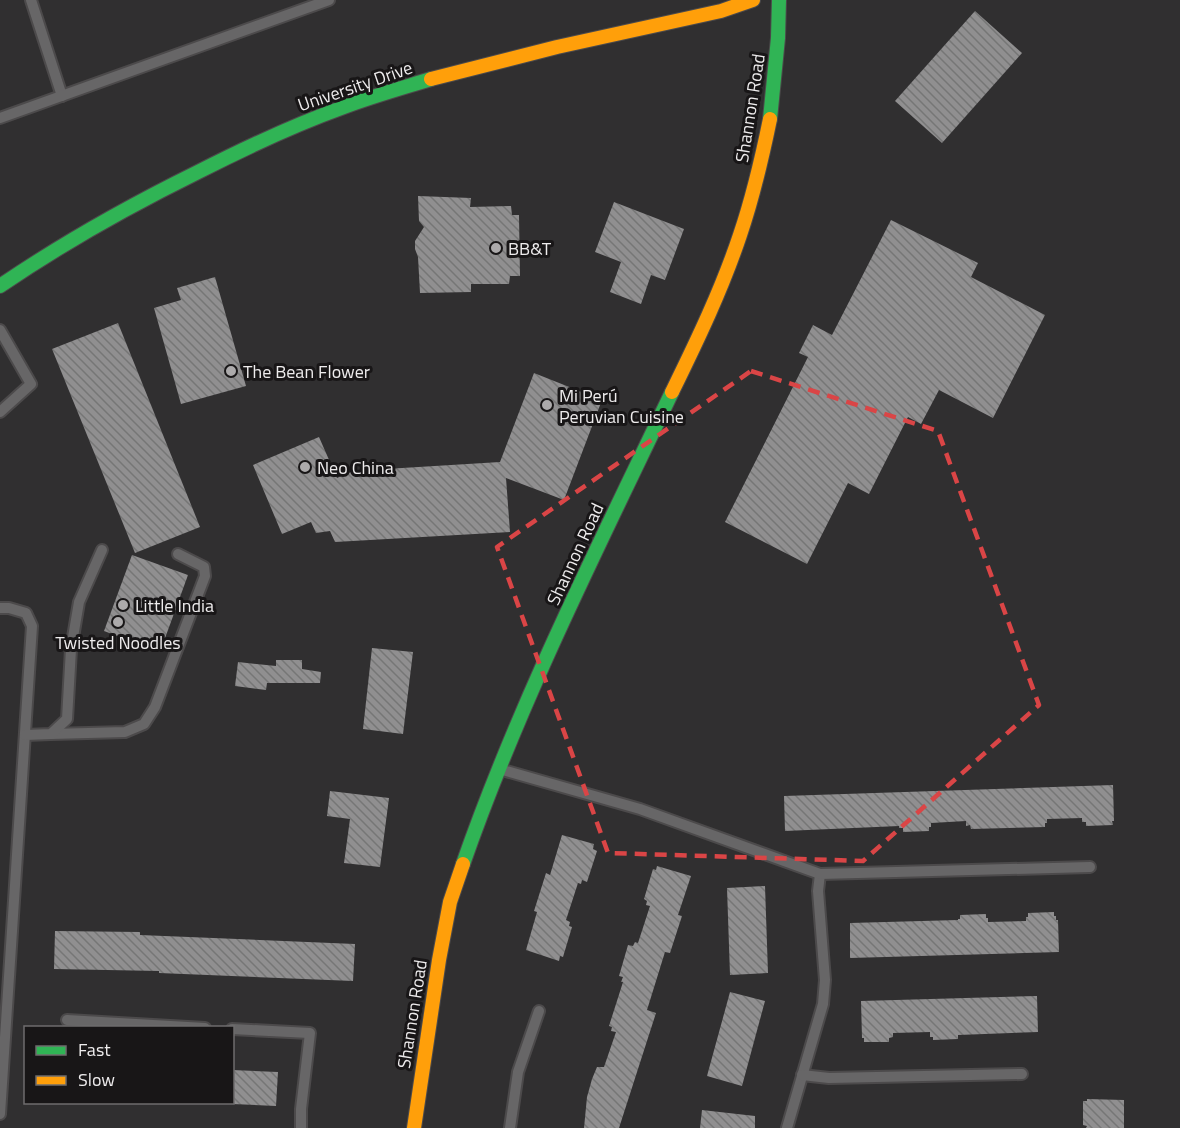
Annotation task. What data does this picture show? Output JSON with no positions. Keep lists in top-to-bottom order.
{
  "streets": {
    "street": ["University Drive", "Shannon Road"]
  },
  "places": [
    "BB&T",
    "The Bean Flower",
    "Mi Perú Peruvian Cuisine",
    "Neo China",
    "Little India",
    "Twisted Noodles"
  ],
  "legend": ["Fast", "Slow"]
}
